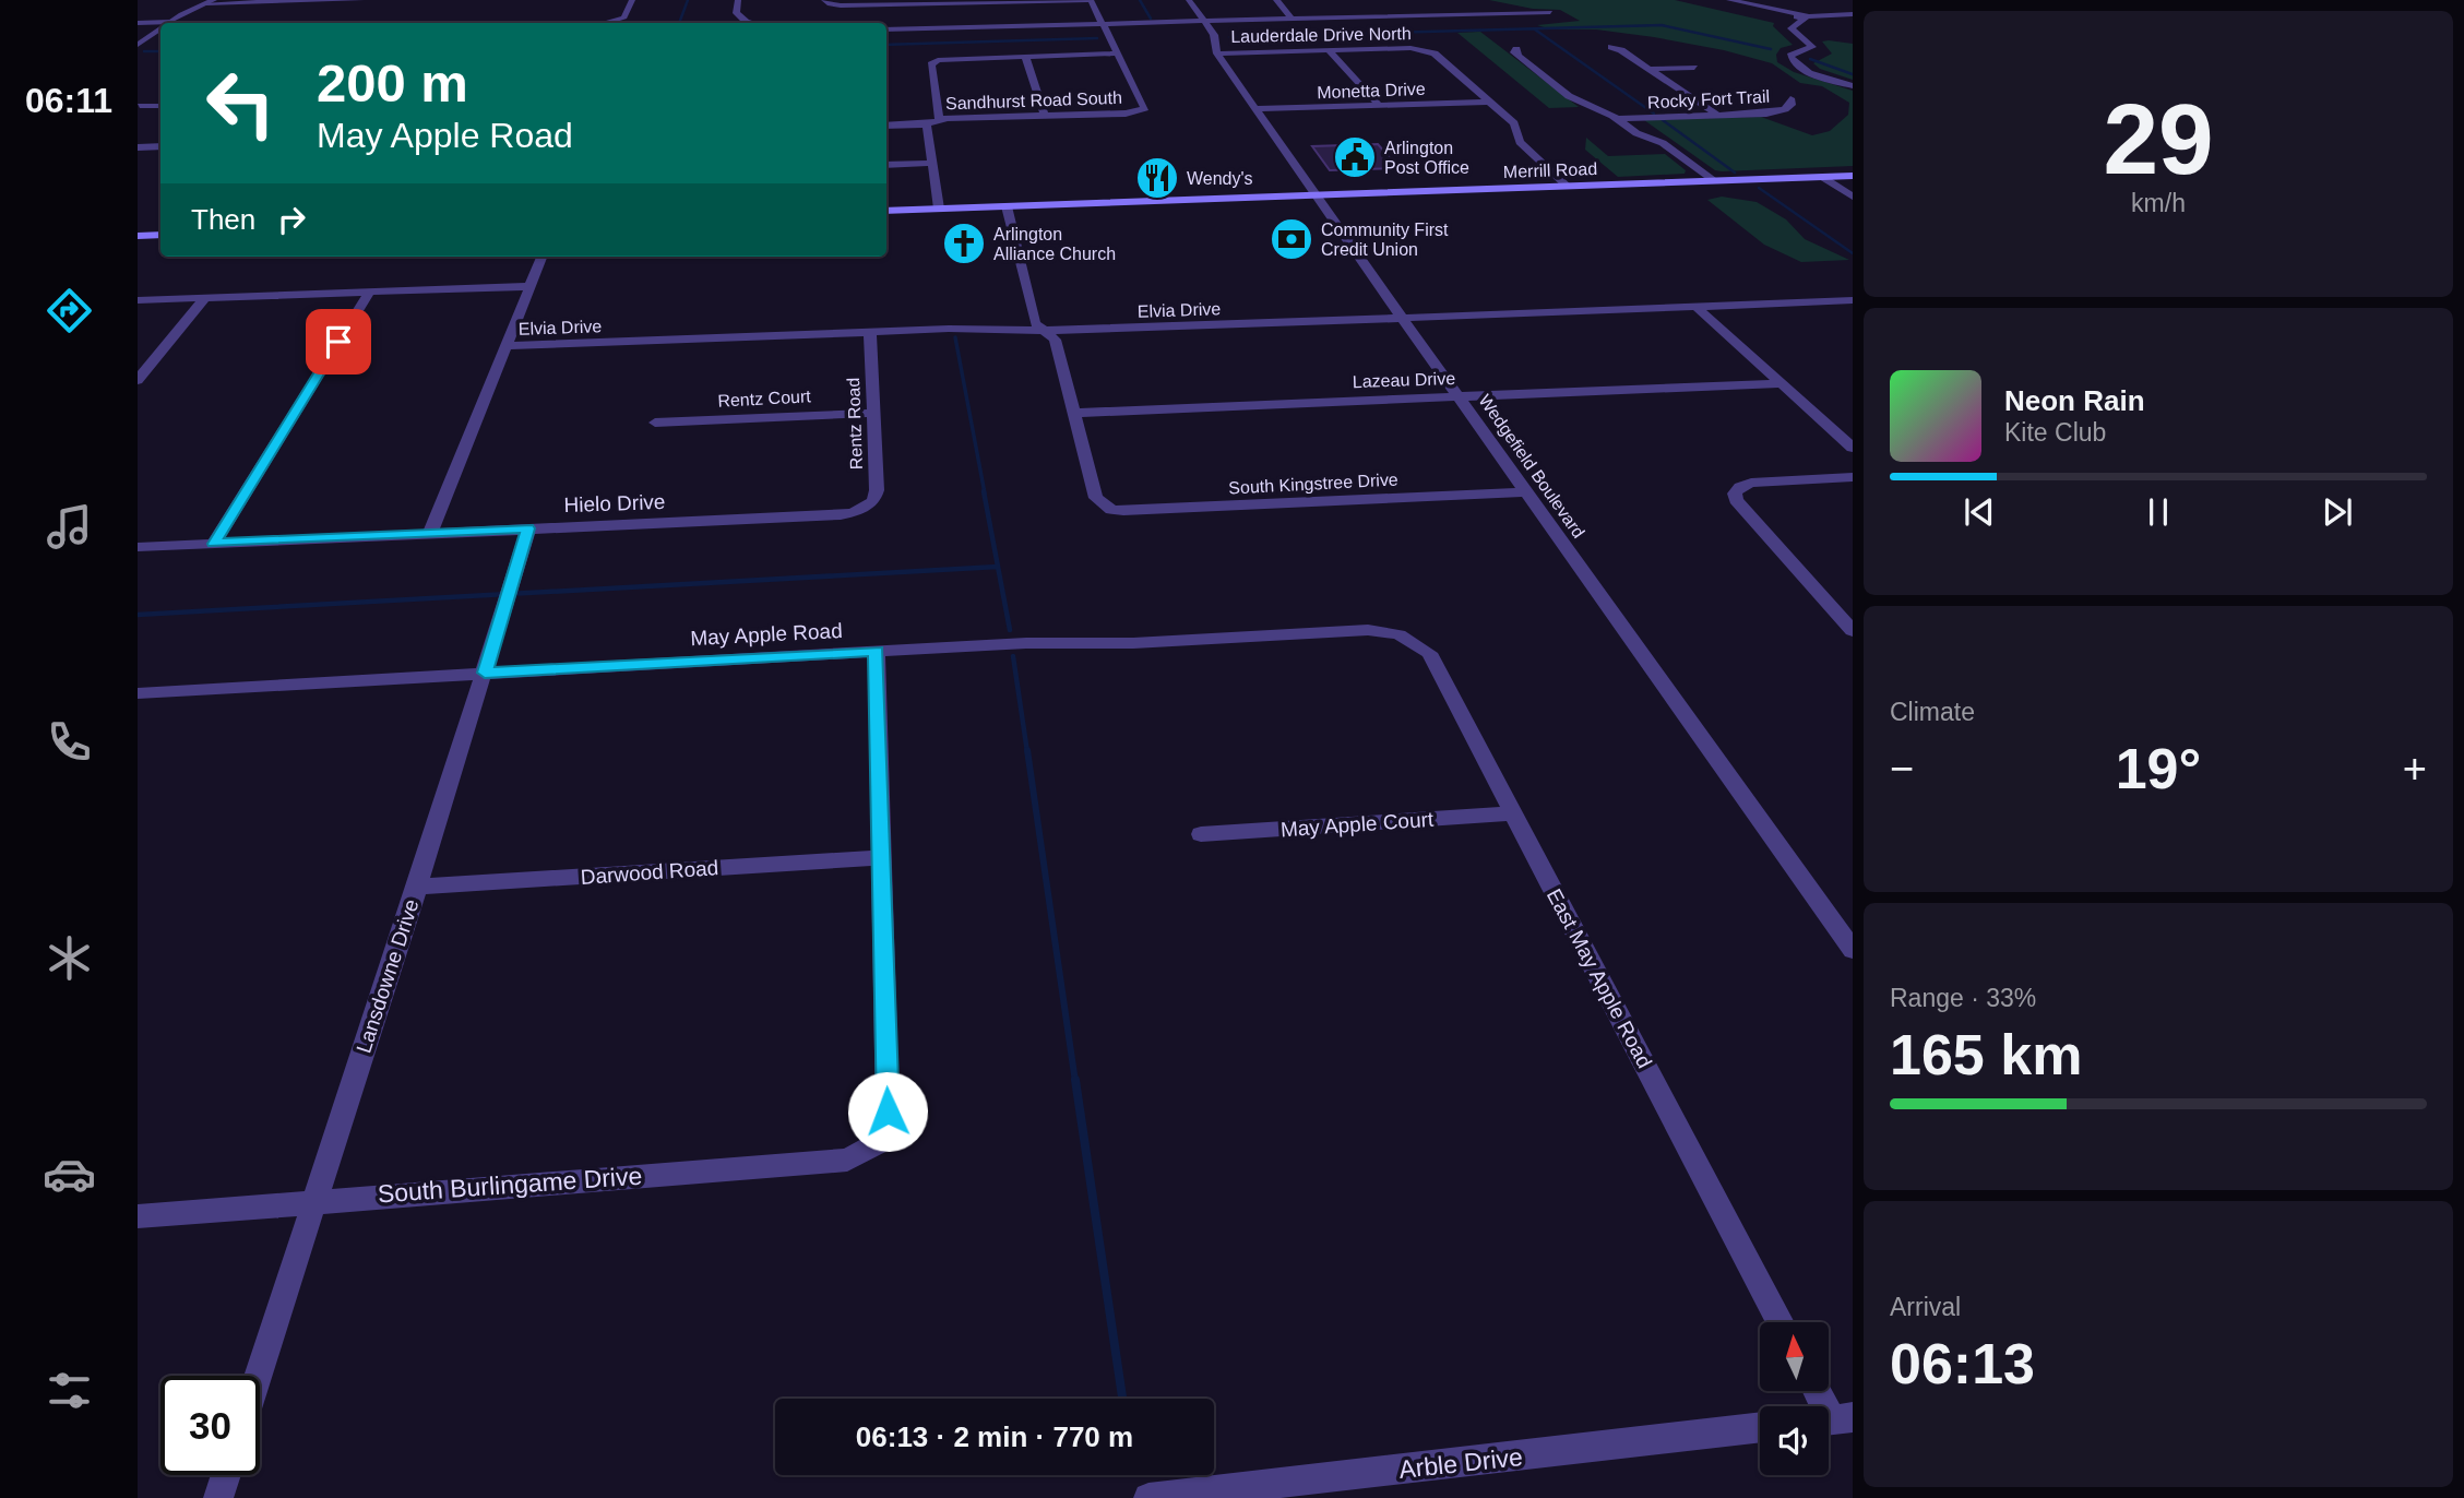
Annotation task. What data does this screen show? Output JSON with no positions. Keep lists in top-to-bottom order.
{
  "streets": {
    "main road": ["Merrill Road"],
    "street": [
      "Lauderdale Drive North",
      "Monetta Drive",
      "Rocky Fort Trail",
      "Sandhurst Road South",
      "Elvia Drive",
      "Lazeau Drive",
      "Rentz Court",
      "Rentz Road",
      "Wedgefield Boulevard",
      "South Kingstree Drive",
      "Hielo Drive",
      "May Apple Road",
      "May Apple Court",
      "Darwood Road",
      "Lansdowne Drive",
      "East May Apple Road",
      "South Burlingame Drive",
      "Arble Drive"
    ]
  },
  "crossings": [
    ["Lauderdale Drive North", "Monetta Drive"],
    ["Lauderdale Drive North", "Wedgefield Boulevard"],
    ["Monetta Drive", "Wedgefield Boulevard"],
    ["Merrill Road", "Wedgefield Boulevard"],
    ["Elvia Drive", "Rentz Road"],
    ["Elvia Drive", "Wedgefield Boulevard"],
    ["Lazeau Drive", "Wedgefield Boulevard"],
    ["Lazeau Drive", "South Kingstree Drive"],
    ["Rentz Court", "Rentz Road"],
    ["Rentz Road", "Hielo Drive"],
    ["Wedgefield Boulevard", "South Kingstree Drive"],
    ["Hielo Drive", "Lansdowne Drive"],
    ["May Apple Road", "Lansdowne Drive"],
    ["May Apple Road", "East May Apple Road"],
    ["May Apple Court", "East May Apple Road"],
    ["Darwood Road", "Lansdowne Drive"],
    ["Darwood Road", "South Burlingame Drive"],
    ["Lansdowne Drive", "South Burlingame Drive"]
  ],
  "places": {
    "public building": ["Arlington Post Office"],
    "restaurant": ["Wendy's"],
    "bank": ["Community First Credit Union"],
    "church": ["Arlington Alliance Church"]
  },
  "north": "top",
  "page": {
    "tabs": "06:11",
    "tile": [
      ["29", "km/h"],
      "Climate",
      ["Range · 33%", "165 km"],
      ["Arrival", "06:13"]
    ],
    "turn": ["200 m", "May Apple Road"],
    "then": "Then",
    "song": ["Neon Rain", "Kite Club"],
    "heat": ["−", "19°", "+"],
    "limit": "30",
    "trip": "06:13 · 2 min · 770 m"
  }
}
